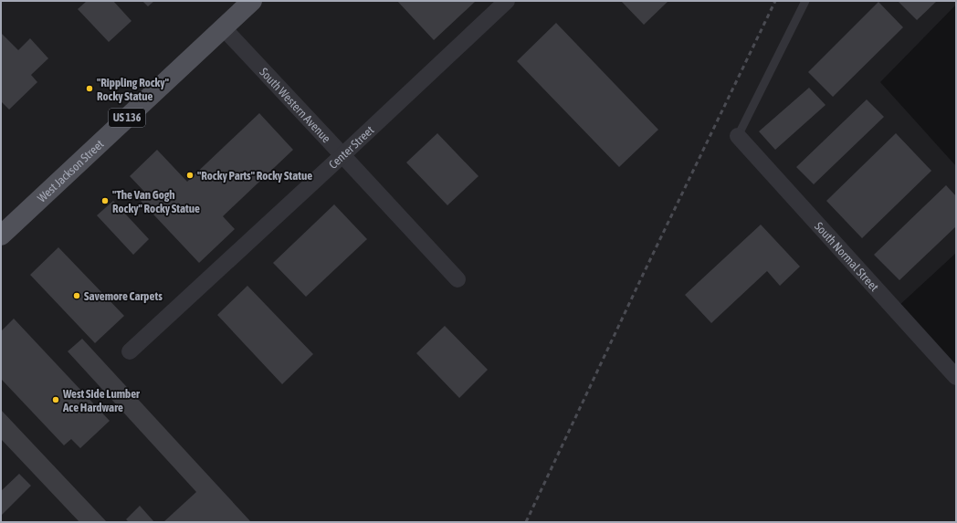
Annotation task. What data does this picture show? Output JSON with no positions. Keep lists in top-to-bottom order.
{
  "streets": {
    "main road": ["US 136", "West Jackson Street"],
    "street": ["South Western Avenue", "Center Street", "South Normal Street"]
  },
  "crossings": [
    ["South Western Avenue", "Center Street"],
    ["South Western Avenue", "West Jackson Street"]
  ],
  "places": [
    "\"Rippling Rocky\" Rocky Statue",
    "\"Rocky Parts\" Rocky Statue",
    "\"The Van Gogh Rocky\" Rocky Statue",
    "Savemore Carpets",
    "West Side Lumber Ace Hardware"
  ]
}
